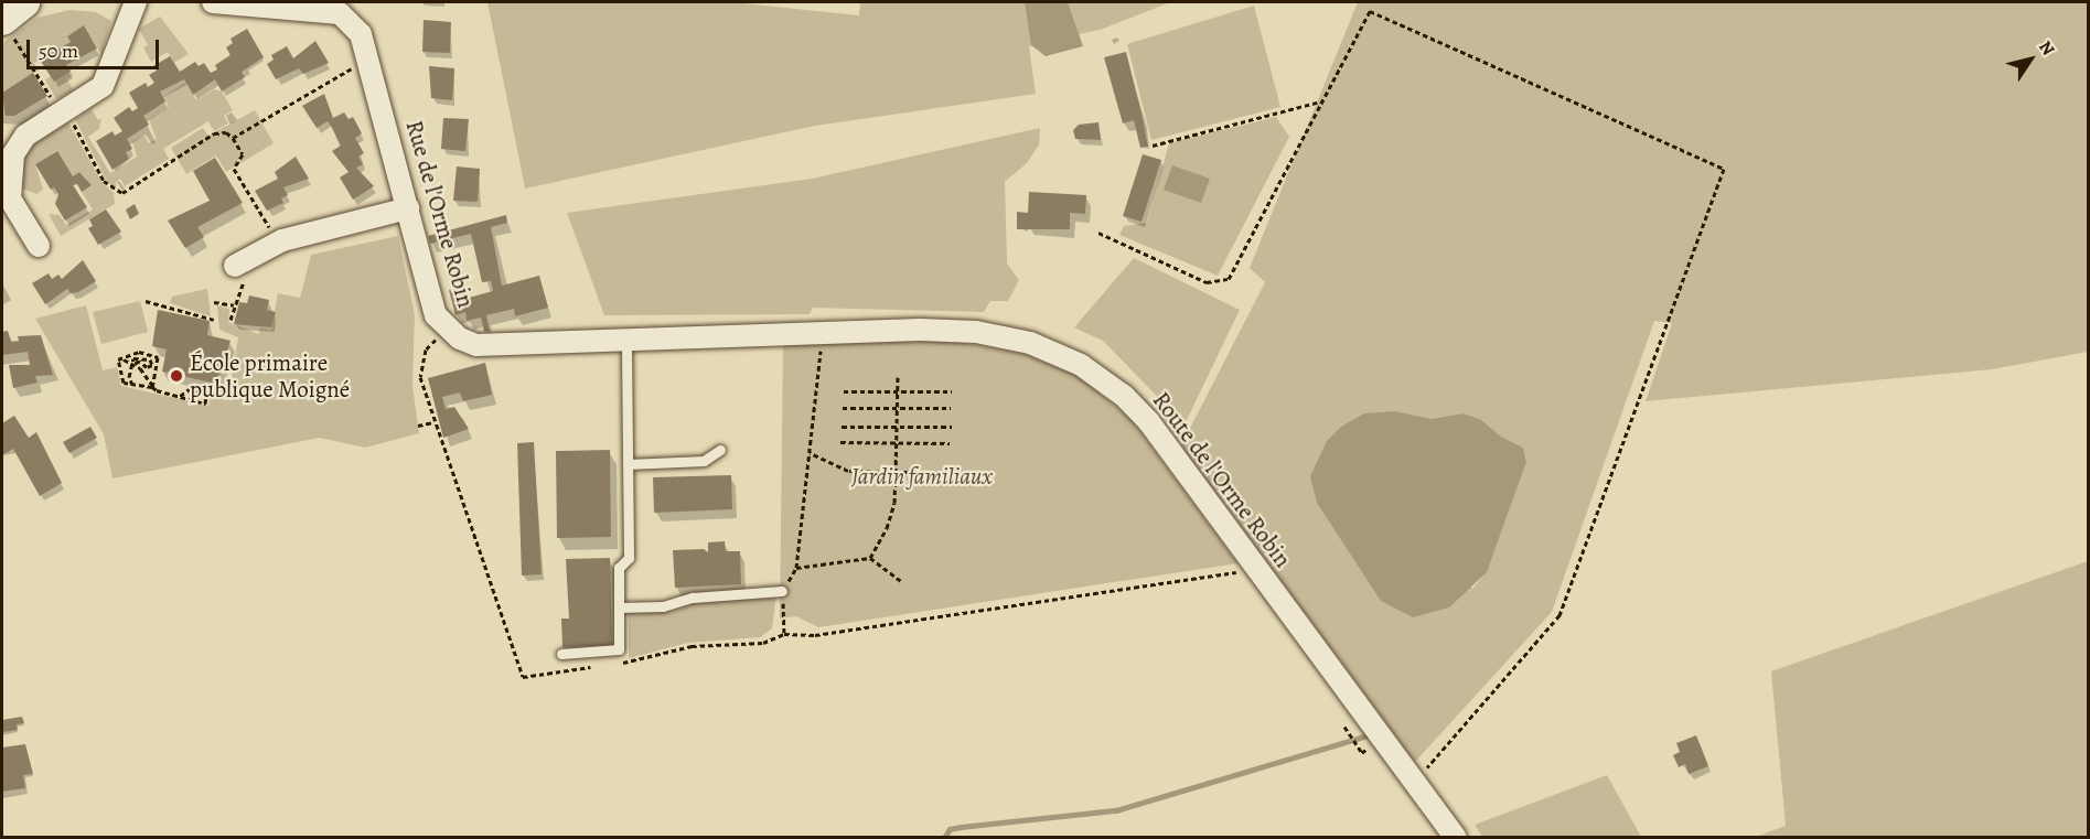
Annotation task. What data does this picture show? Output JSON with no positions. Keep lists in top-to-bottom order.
{
  "streets": {
    "street": ["Rue de l'Orme Robin", "Route de l'Orme Robin"]
  },
  "crossings": [
    ["Rue de l'Orme Robin", "Route de l'Orme Robin"]
  ],
  "parks": ["Jardin familiaux"],
  "places": ["École primaire publique Moigné"],
  "scale_bar": "50 m",
  "north": "top right"
}
